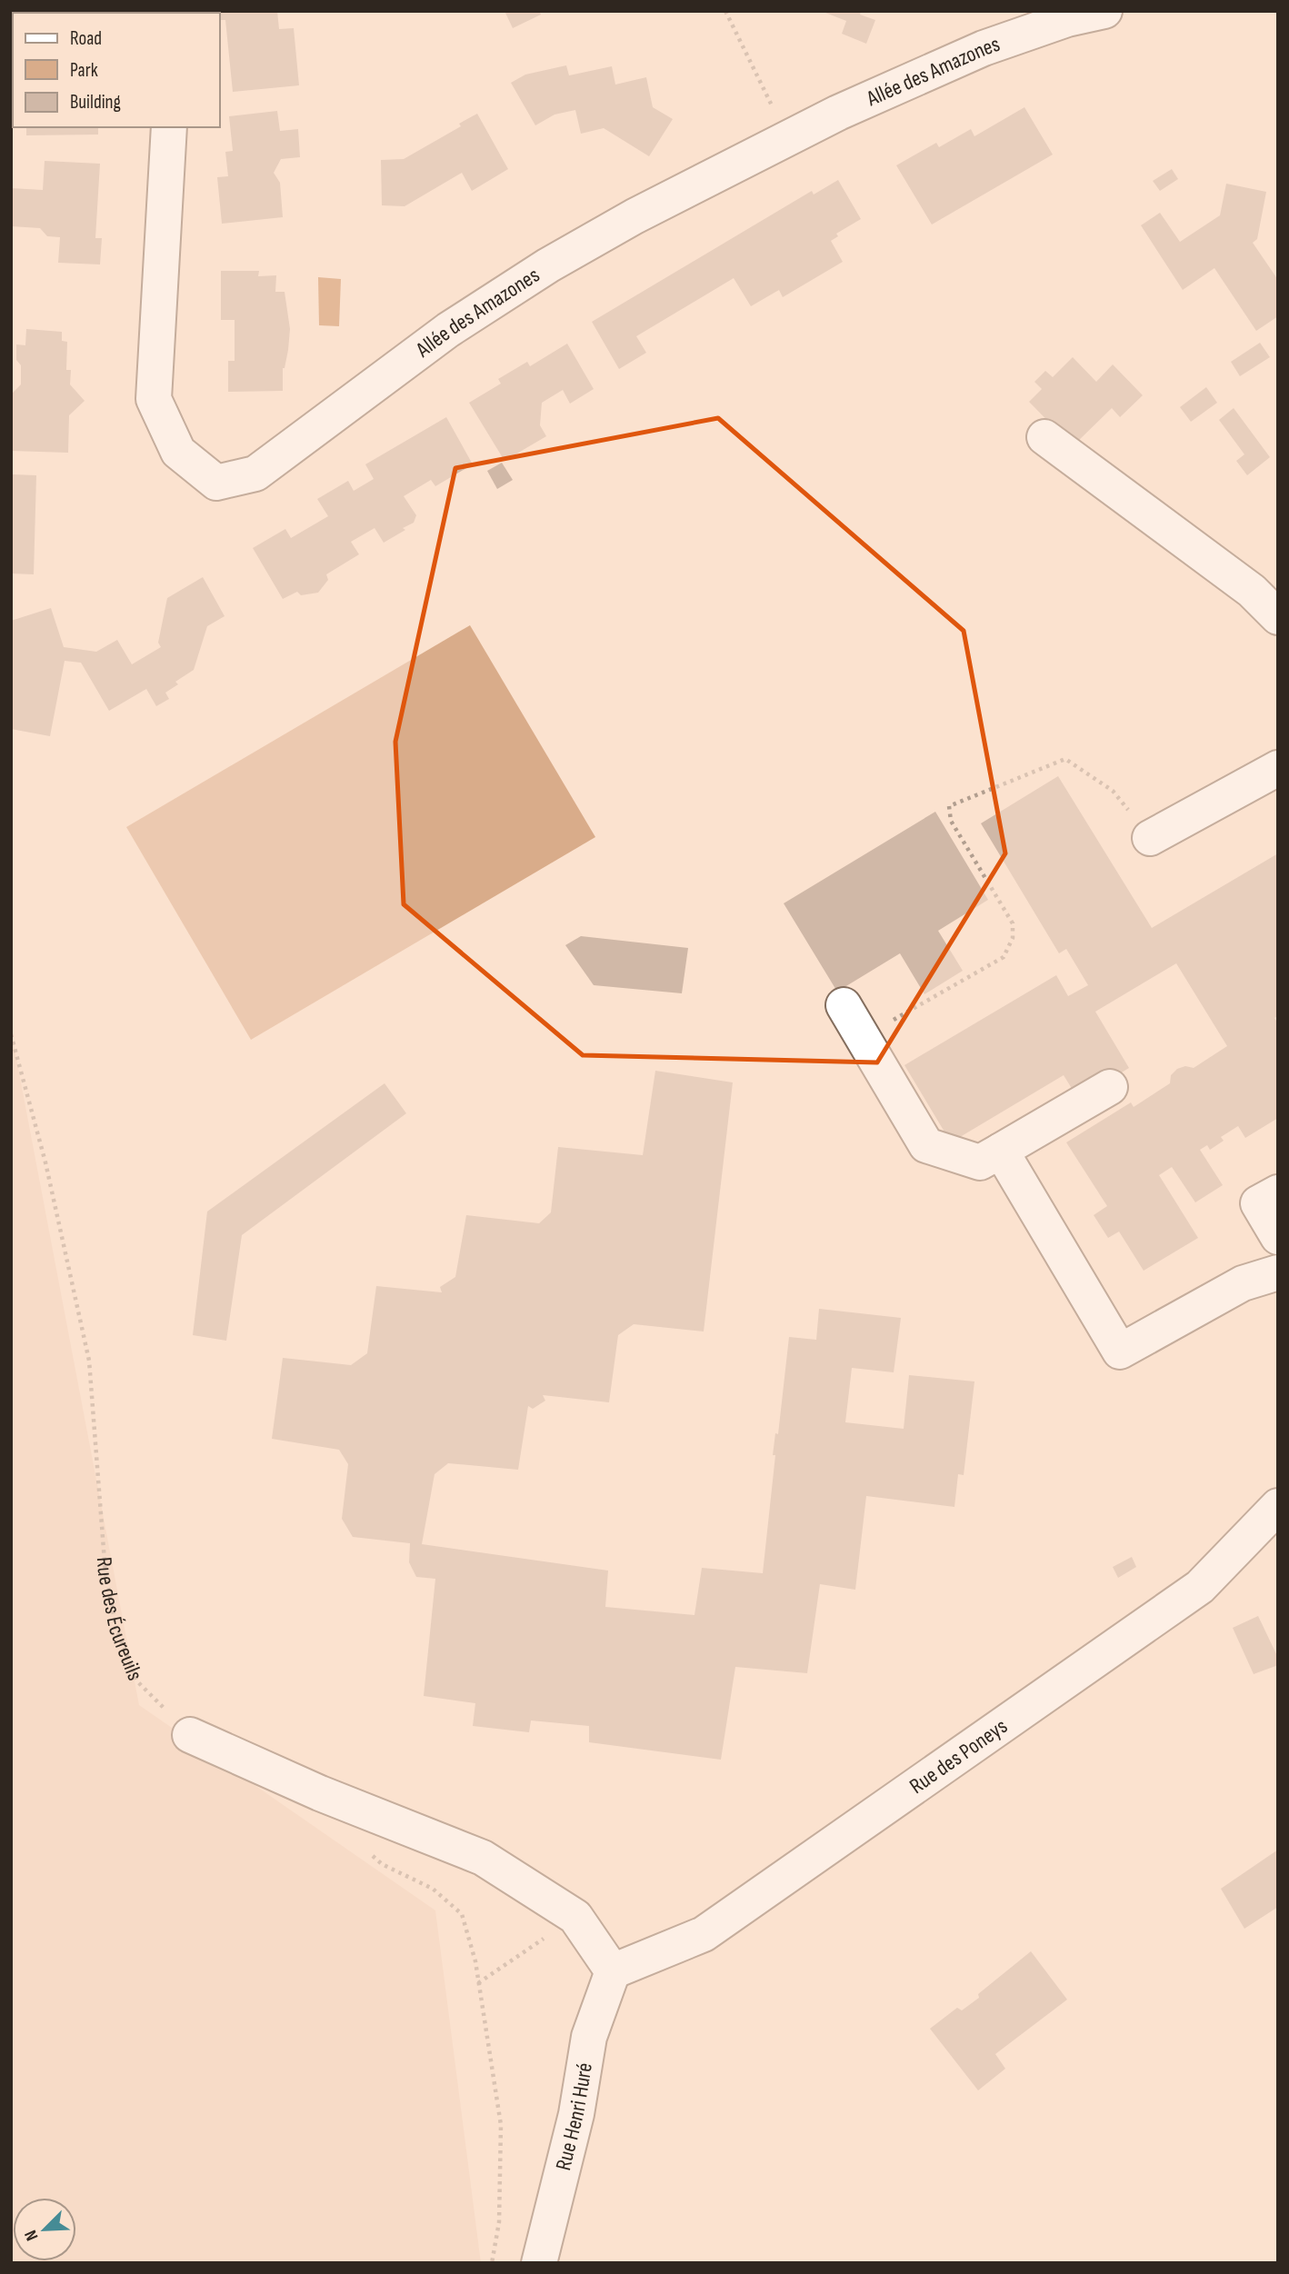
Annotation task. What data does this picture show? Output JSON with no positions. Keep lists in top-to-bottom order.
{
  "streets": {
    "street": ["Allée des Amazones", "Rue des Poneys", "Rue Henri Huré"],
    "path": ["Rue des Écureuils"]
  },
  "crossings": [
    ["Rue des Poneys", "Rue Henri Huré"]
  ],
  "legend": ["Road", "Park", "Building"],
  "north": "bottom left"
}
